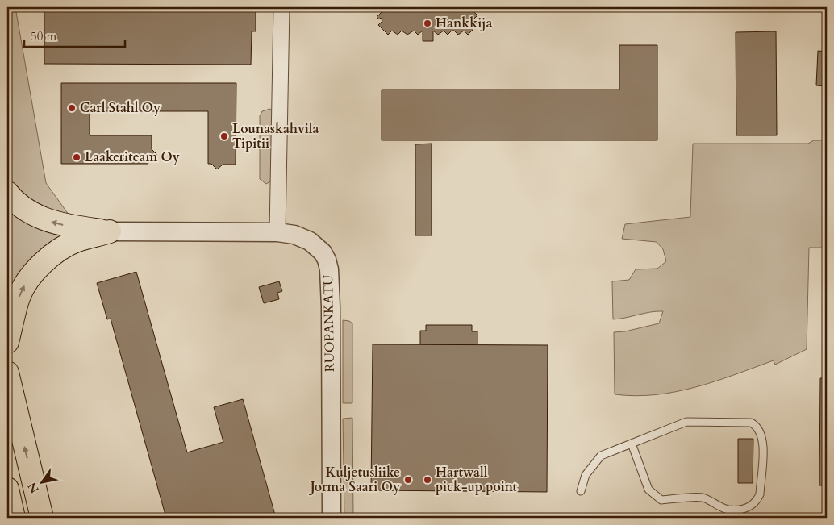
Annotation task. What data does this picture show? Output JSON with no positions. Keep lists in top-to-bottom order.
{
  "streets": {
    "street": ["RUOPANKATU"]
  },
  "places": [
    "Hankkija",
    "Carl Stahl Oy",
    "Lounaskahvila Tipitii",
    "Laakeriteam Oy",
    "Kuljetusliike Jorma Saari Oy",
    "Hartwall pick-up point"
  ],
  "scale_bar": "50 m",
  "north": "bottom left"
}
